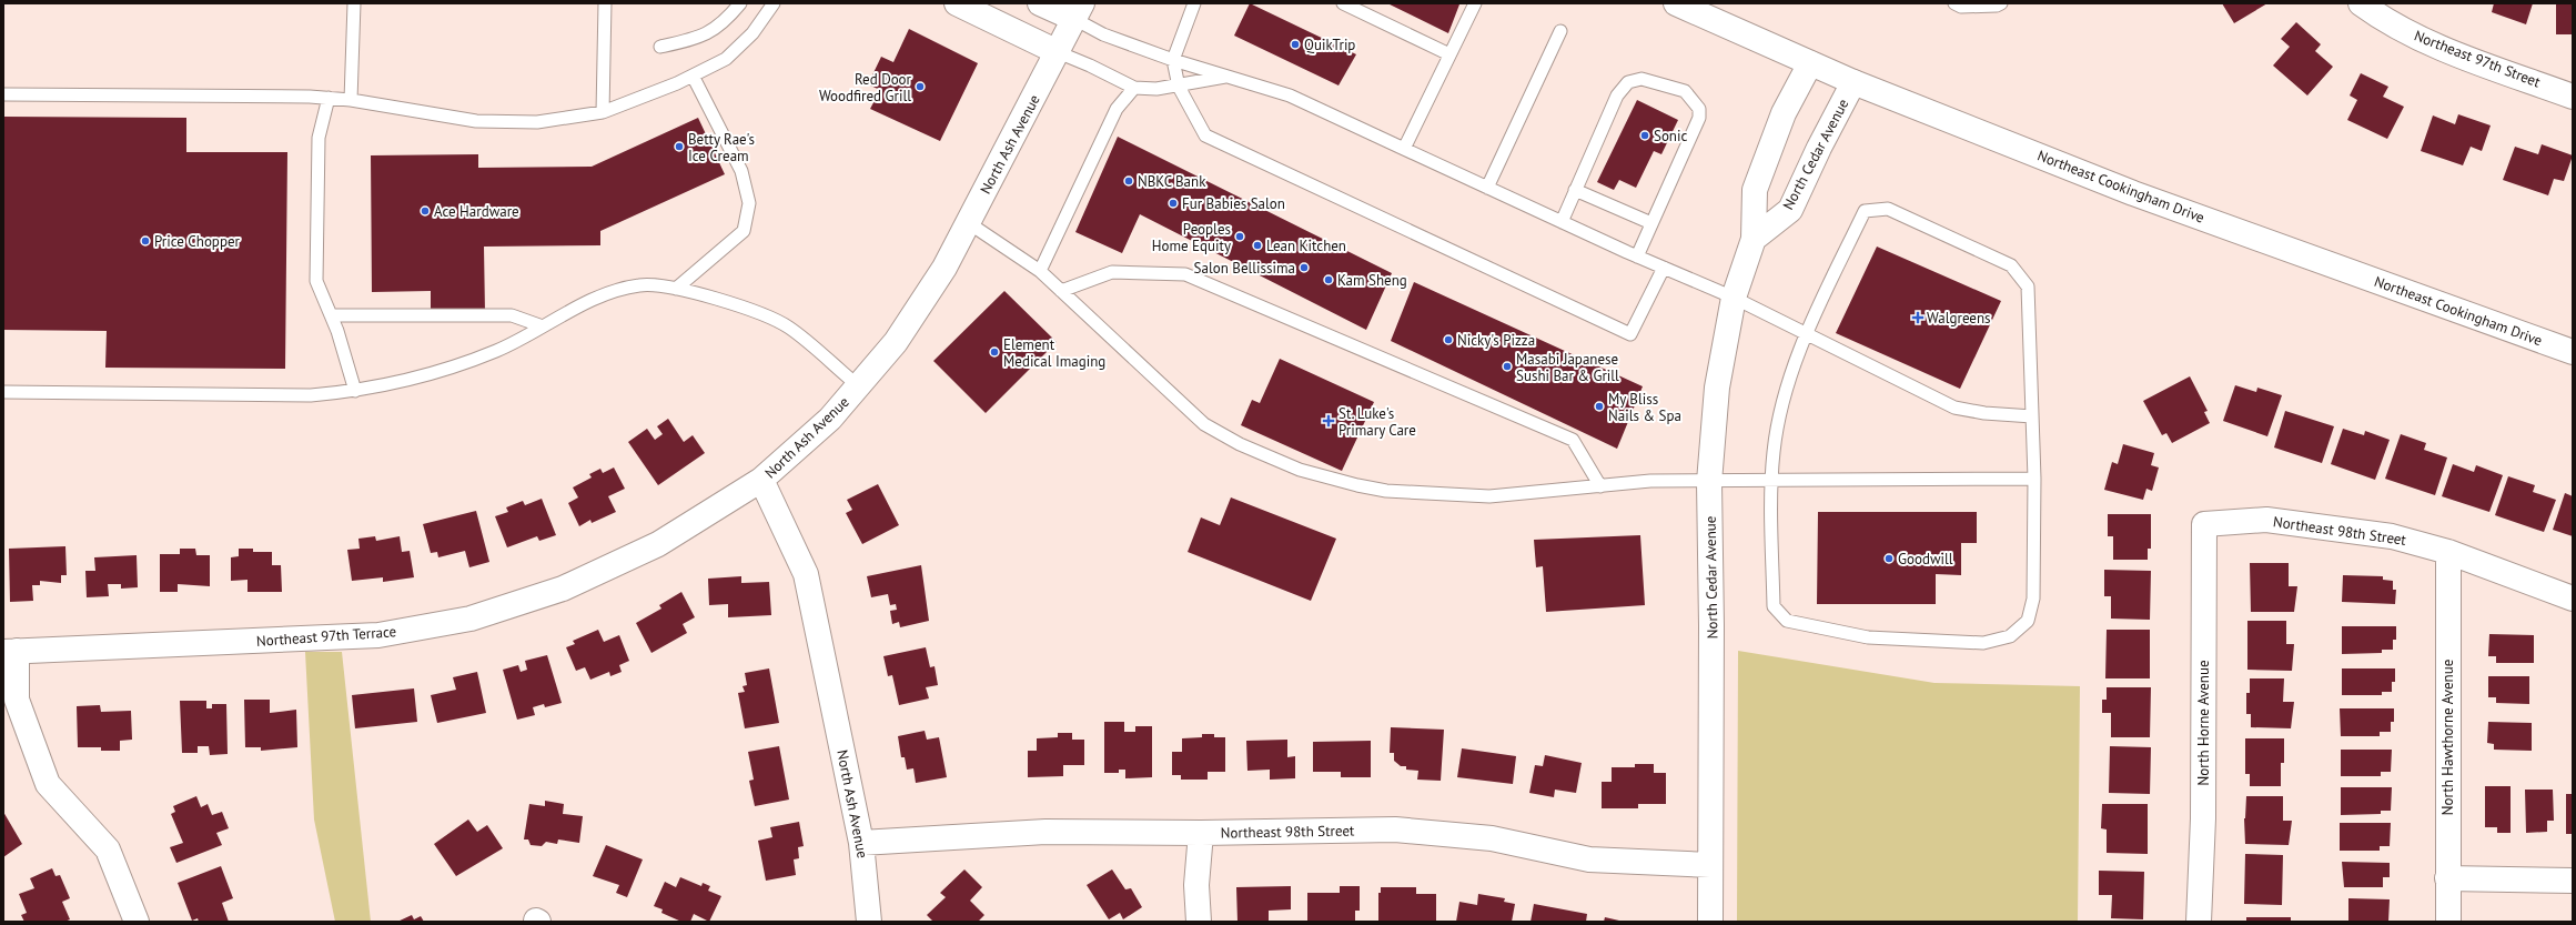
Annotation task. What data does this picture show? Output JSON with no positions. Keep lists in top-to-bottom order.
{
  "streets": {
    "street": [
      "Northeast 97th Street",
      "North Ash Avenue",
      "North Cedar Avenue",
      "Northeast Cookingham Drive",
      "Northeast 98th Street",
      "Northeast 97th Terrace",
      "North Horne Avenue",
      "North Hawthorne Avenue"
    ]
  },
  "crossings": [
    ["North Ash Avenue", "Northeast 98th Street"],
    ["North Ash Avenue", "Northeast 97th Terrace"],
    ["North Cedar Avenue", "Northeast Cookingham Drive"],
    ["North Cedar Avenue", "Northeast 98th Street"],
    ["Northeast 98th Street", "North Horne Avenue"],
    ["Northeast 98th Street", "North Hawthorne Avenue"]
  ],
  "places": {
    "other": [
      "QuikTrip",
      "Red Door Woodfired Grill",
      "Sonic",
      "Betty Rae's Ice Cream",
      "NBKC Bank",
      "Fur Babies Salon",
      "Ace Hardware",
      "Peoples Home Equity",
      "Price Chopper",
      "Lean Kitchen",
      "Salon Bellissima",
      "Kam Sheng",
      "Nicky's Pizza",
      "Element Medical Imaging",
      "Masabi Japanese Sushi Bar & Grill",
      "My Bliss Nails & Spa",
      "Goodwill"
    ],
    "health": ["Walgreens", "St. Luke's Primary Care"]
  }
}
